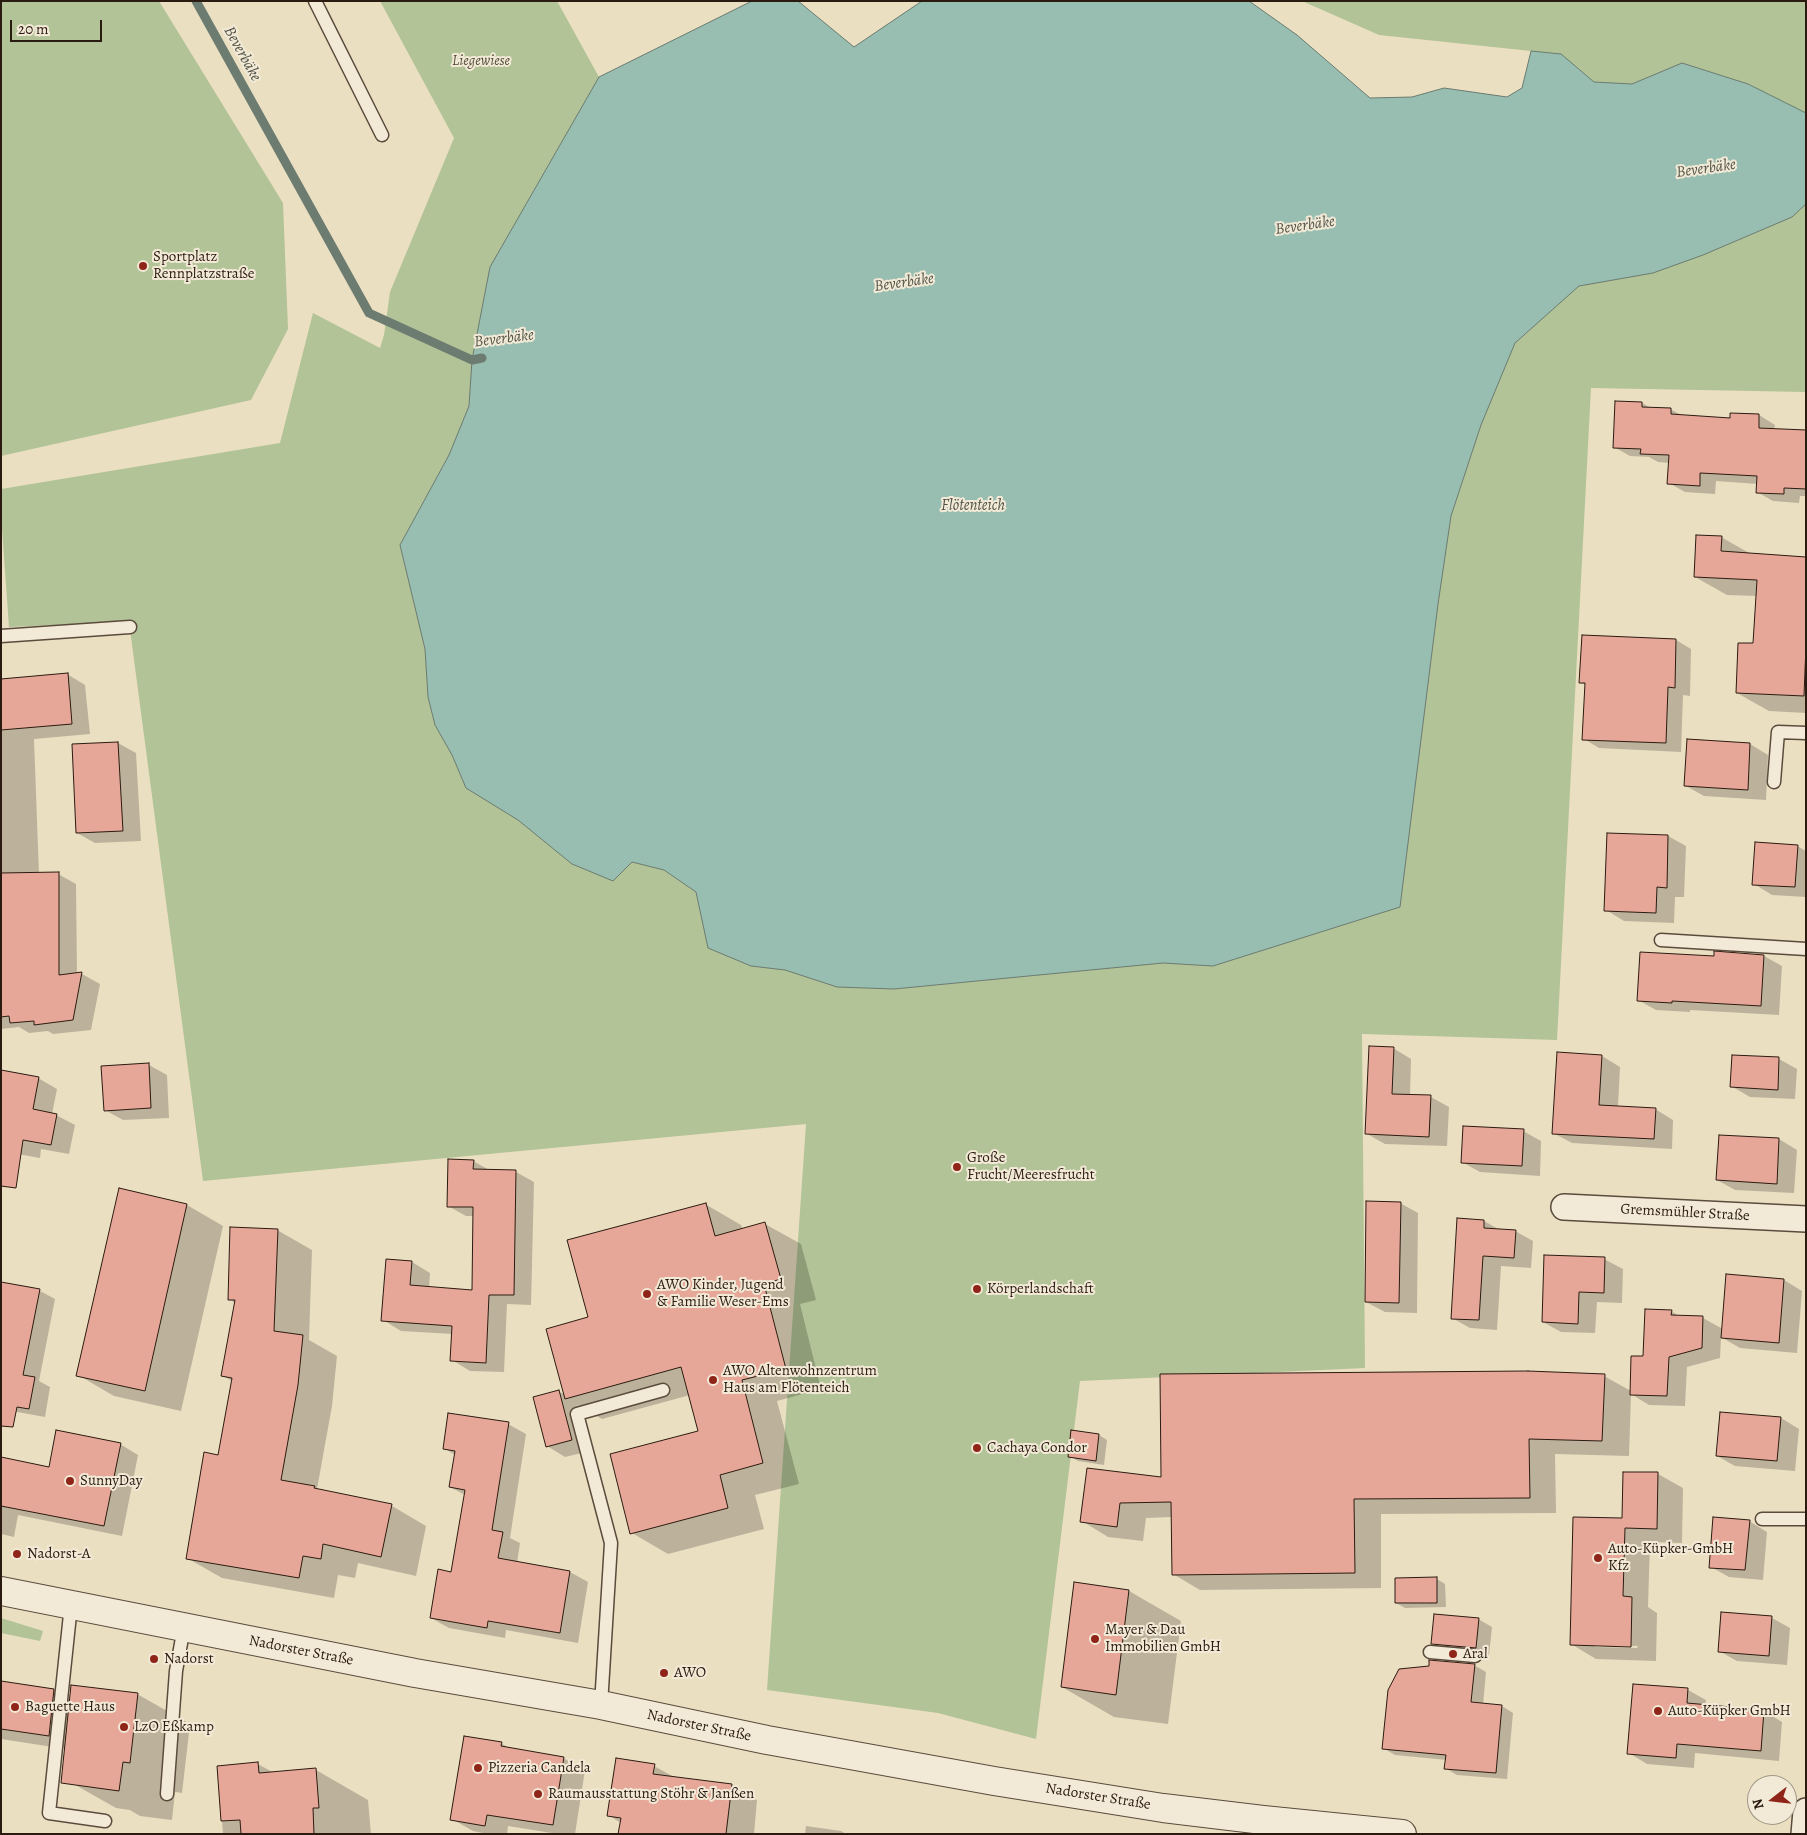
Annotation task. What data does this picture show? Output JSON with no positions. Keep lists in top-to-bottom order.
{
  "streets": {
    "street": ["Gremsmühler Straße", "Nadorster Straße"]
  },
  "water": ["Beverbäke", "Flötenteich"],
  "parks": ["Liegewiese"],
  "places": [
    "Sportplatz Rennplatzstraße",
    "Große Frucht/Meeresfrucht",
    "Körperlandschaft",
    "AWO Kinder, Jugend & Familie Weser-Ems",
    "AWO Altenwohnzentrum Haus am Flötenteich",
    "Cachaya Condor",
    "SunnyDay",
    "Nadorst-A",
    "Auto-Küpker-GmbH Kfz",
    "Mayer & Dau Immobilien GmbH",
    "Aral",
    "Nadorst",
    "AWO",
    "Baguette Haus",
    "Auto-Küpker GmbH",
    "LzO Eßkamp",
    "Pizzeria Candela",
    "Raumausstattung Stöhr & Janßen"
  ],
  "scale_bar": "20 m",
  "north": "left"
}
